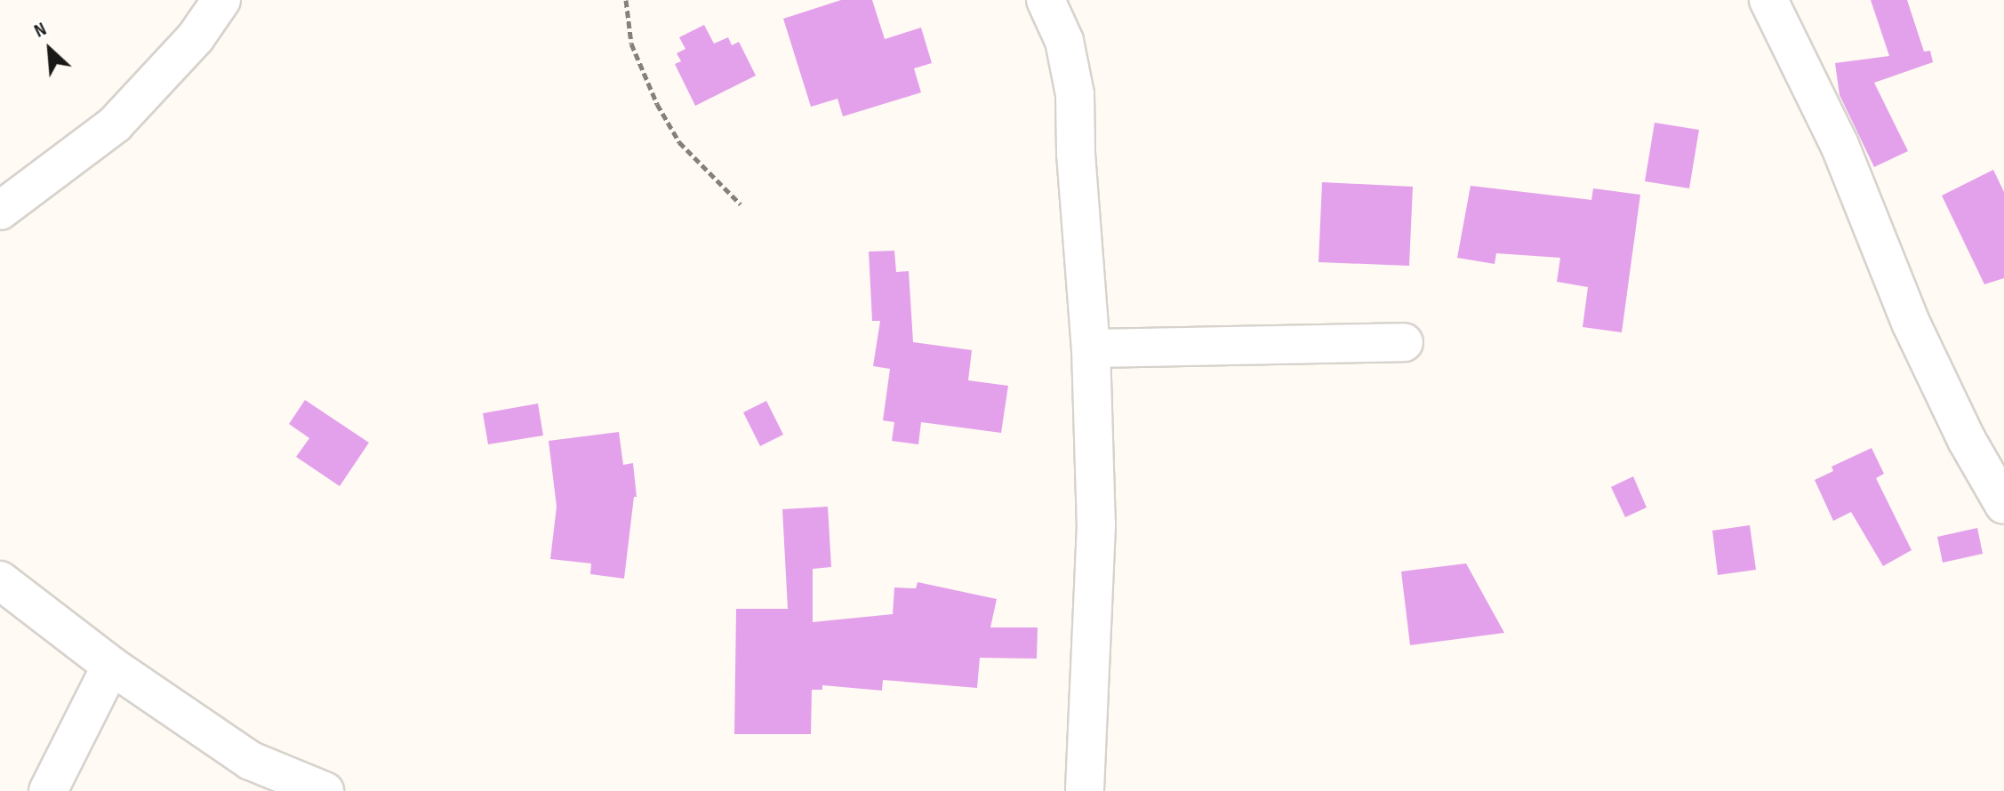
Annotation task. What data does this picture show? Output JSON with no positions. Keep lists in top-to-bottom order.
{
  "north": "top left"
}
